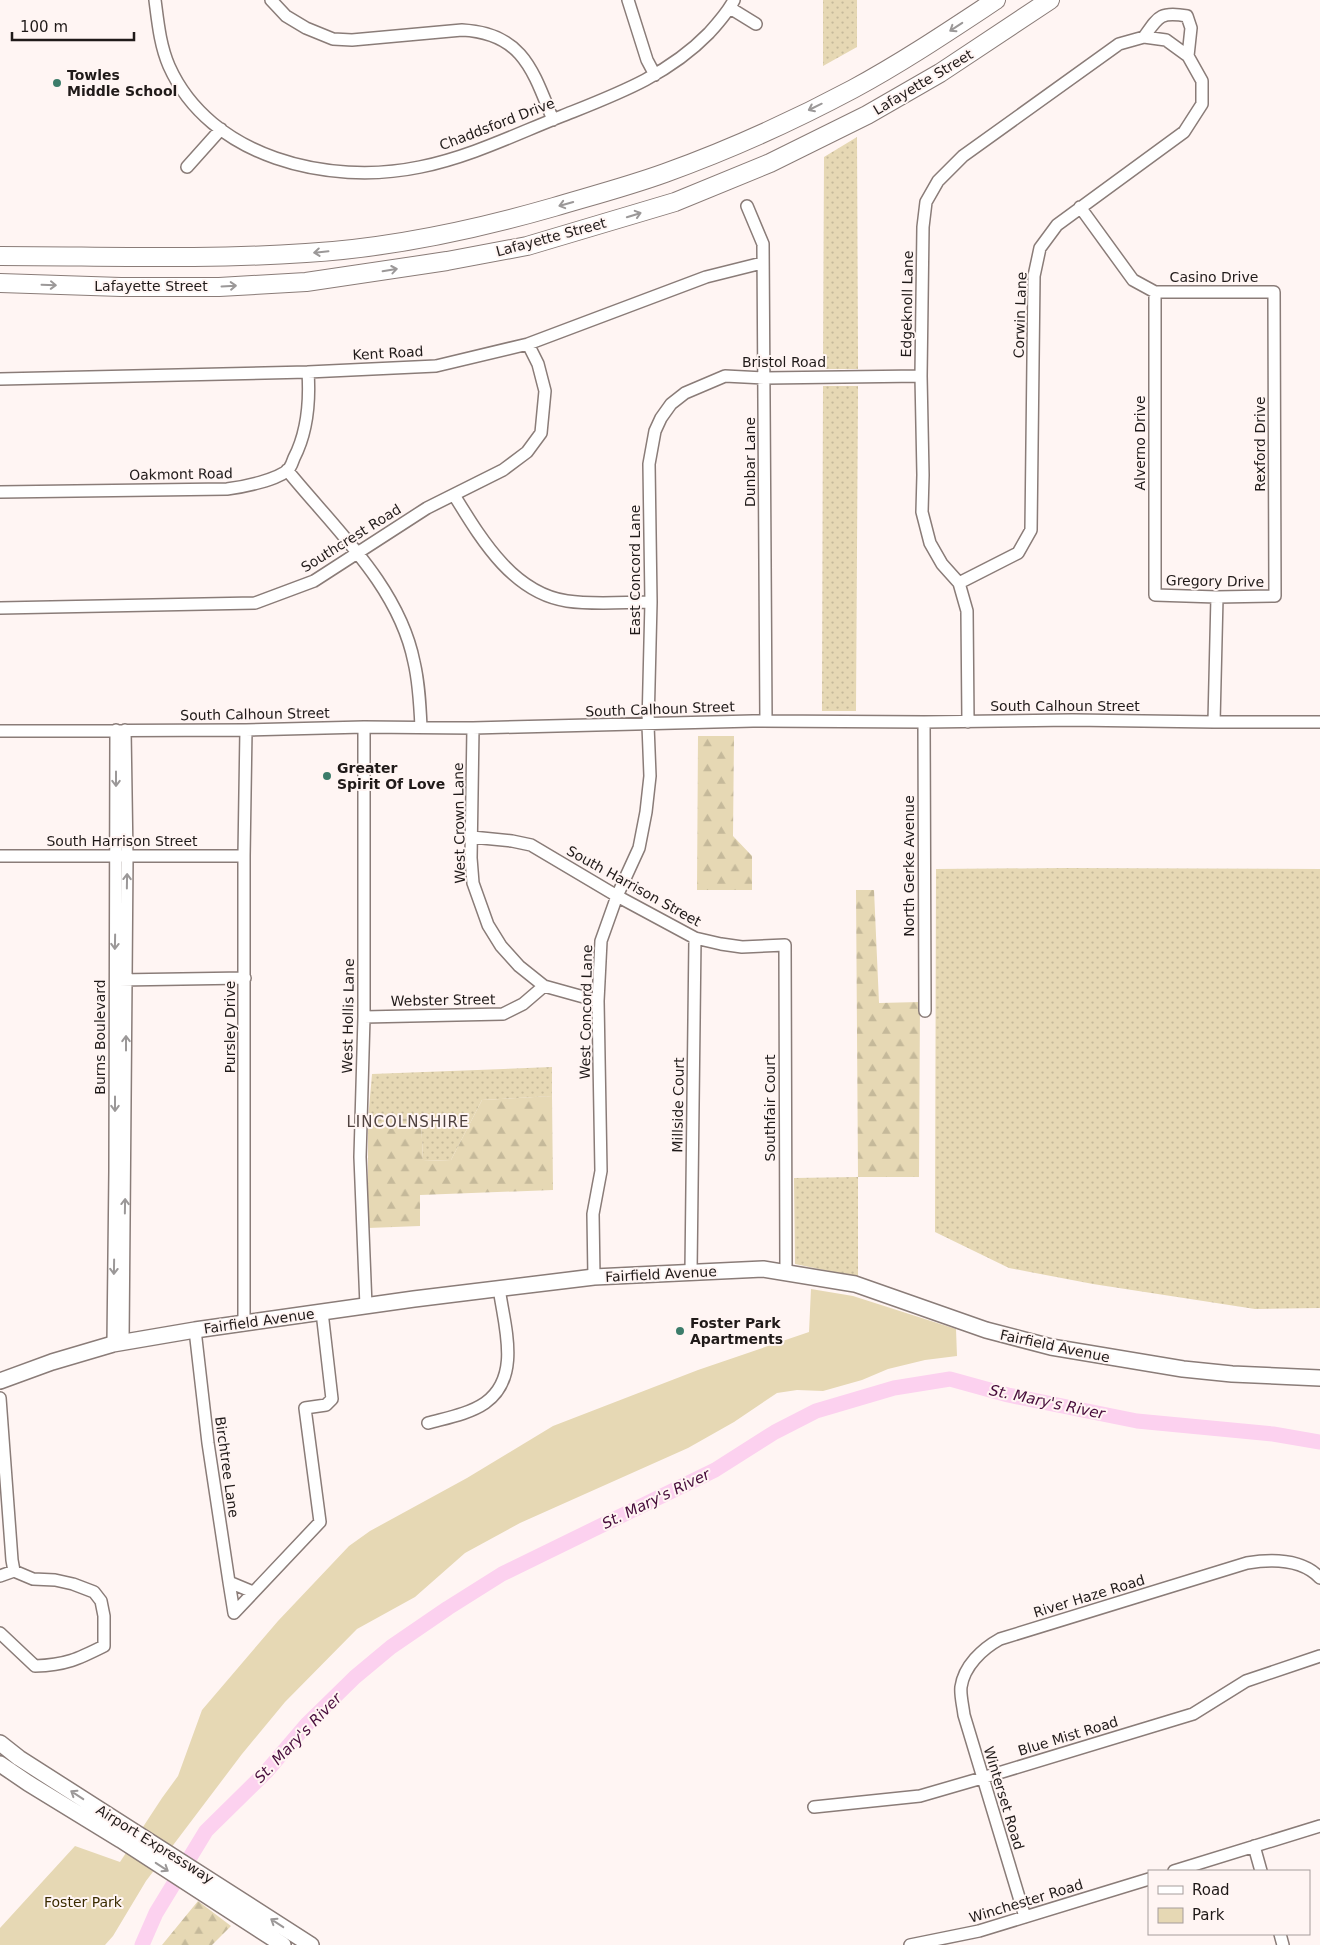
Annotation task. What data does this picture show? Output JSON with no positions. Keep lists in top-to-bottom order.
{
  "streets": {
    "highway": ["Lafayette Street"],
    "main road": ["Fairfield Avenue", "Airport Expressway"],
    "street": [
      "Chaddsford Drive",
      "Casino Drive",
      "Edgeknoll Lane",
      "Corwin Lane",
      "Kent Road",
      "Bristol Road",
      "Alverno Drive",
      "Rexford Drive",
      "Dunbar Lane",
      "Oakmont Road",
      "Southcrest Road",
      "East Concord Lane",
      "Gregory Drive",
      "South Calhoun Street",
      "West Crown Lane",
      "South Harrison Street",
      "North Gerke Avenue",
      "Webster Street",
      "West Concord Lane",
      "West Hollis Lane",
      "Pursley Drive",
      "Burns Boulevard",
      "Millside Court",
      "Southfair Court",
      "Birchtree Lane",
      "River Haze Road",
      "Blue Mist Road",
      "Winterset Road",
      "Winchester Road"
    ]
  },
  "crossings": [
    ["Casino Drive", "Alverno Drive"],
    ["Casino Drive", "Rexford Drive"],
    ["Edgeknoll Lane", "Corwin Lane"],
    ["Edgeknoll Lane", "Bristol Road"],
    ["Edgeknoll Lane", "South Calhoun Street"],
    ["Kent Road", "Dunbar Lane"],
    ["Kent Road", "Southcrest Road"],
    ["Bristol Road", "Dunbar Lane"],
    ["Bristol Road", "East Concord Lane"],
    ["Alverno Drive", "Gregory Drive"],
    ["Rexford Drive", "Gregory Drive"],
    ["Dunbar Lane", "South Calhoun Street"],
    ["East Concord Lane", "South Calhoun Street"],
    ["East Concord Lane", "West Concord Lane"],
    ["South Calhoun Street", "West Crown Lane"],
    ["South Calhoun Street", "North Gerke Avenue"],
    ["South Calhoun Street", "West Concord Lane"],
    ["South Calhoun Street", "West Hollis Lane"],
    ["South Calhoun Street", "Pursley Drive"],
    ["South Calhoun Street", "Burns Boulevard"],
    ["West Crown Lane", "South Harrison Street"],
    ["West Crown Lane", "Webster Street"],
    ["West Crown Lane", "West Concord Lane"],
    ["South Harrison Street", "West Concord Lane"],
    ["South Harrison Street", "Pursley Drive"],
    ["South Harrison Street", "Burns Boulevard"],
    ["South Harrison Street", "Millside Court"],
    ["South Harrison Street", "Southfair Court"],
    ["Webster Street", "West Hollis Lane"],
    ["West Concord Lane", "Fairfield Avenue"],
    ["West Hollis Lane", "Fairfield Avenue"],
    ["Pursley Drive", "Fairfield Avenue"],
    ["Burns Boulevard", "Fairfield Avenue"],
    ["Millside Court", "Fairfield Avenue"],
    ["Southfair Court", "Fairfield Avenue"],
    ["Fairfield Avenue", "Birchtree Lane"],
    ["River Haze Road", "Winterset Road"],
    ["Blue Mist Road", "Winterset Road"],
    ["Winterset Road", "Winchester Road"]
  ],
  "districts": ["LINCOLNSHIRE"],
  "water": ["St. Mary's River"],
  "parks": ["Foster Park"],
  "places": ["Towles Middle School", "Greater Spirit Of Love", "Foster Park Apartments"],
  "legend": ["Road", "Park"],
  "scale_bar": "100 m"
}
